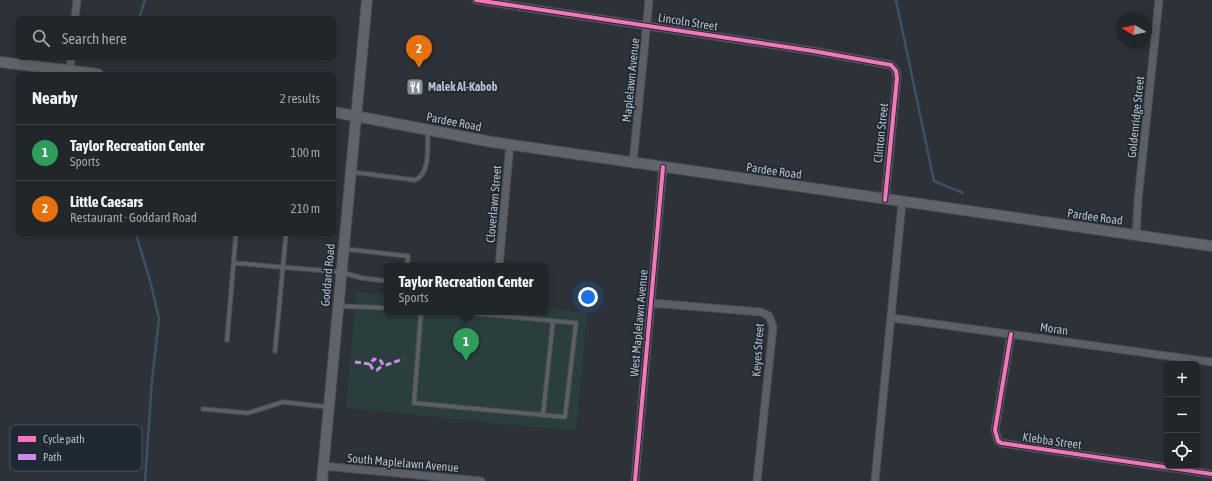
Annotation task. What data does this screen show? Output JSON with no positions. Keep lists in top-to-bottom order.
{
  "streets": {
    "main road": ["Pardee Road", "Goddard Road"],
    "street": [
      "Lincoln Street",
      "Maplelawn Avenue",
      "Goldenridge Street",
      "Clinton Street",
      "Cloverlawn Street",
      "West Maplelawn Avenue",
      "Moran",
      "Keyes Street",
      "Klebba Street",
      "South Maplelawn Avenue"
    ]
  },
  "crossings": [
    ["Lincoln Street", "Maplelawn Avenue"],
    ["Lincoln Street", "Clinton Street"],
    ["Maplelawn Avenue", "Pardee Road"],
    ["Goldenridge Street", "Pardee Road"],
    ["Pardee Road", "Clinton Street"],
    ["Pardee Road", "Cloverlawn Street"],
    ["Pardee Road", "Goddard Road"],
    ["Pardee Road", "West Maplelawn Avenue"],
    ["Goddard Road", "South Maplelawn Avenue"],
    ["West Maplelawn Avenue", "Keyes Street"],
    ["Moran", "Klebba Street"]
  ],
  "places": {
    "restaurant": ["Malek Al-Kabob"]
  },
  "legend": ["Cycle path", "Path"],
  "north": "left",
  "page": {
    "search": "Search here",
    "pins": ["2", "1"],
    "heading": ["Nearby", "2 results"],
    "list": [
      {
        "mark": "1",
        "name": "Taylor Recreation Center",
        "note": "Sports",
        "value": "100 m"
      },
      {
        "mark": "2",
        "name": "Little Caesars",
        "note": "Restaurant · Goddard Road",
        "value": "210 m"
      }
    ],
    "popup": ["Taylor Recreation Center", "Sports"],
    "map_buttons": ["+", "−"]
  }
}
